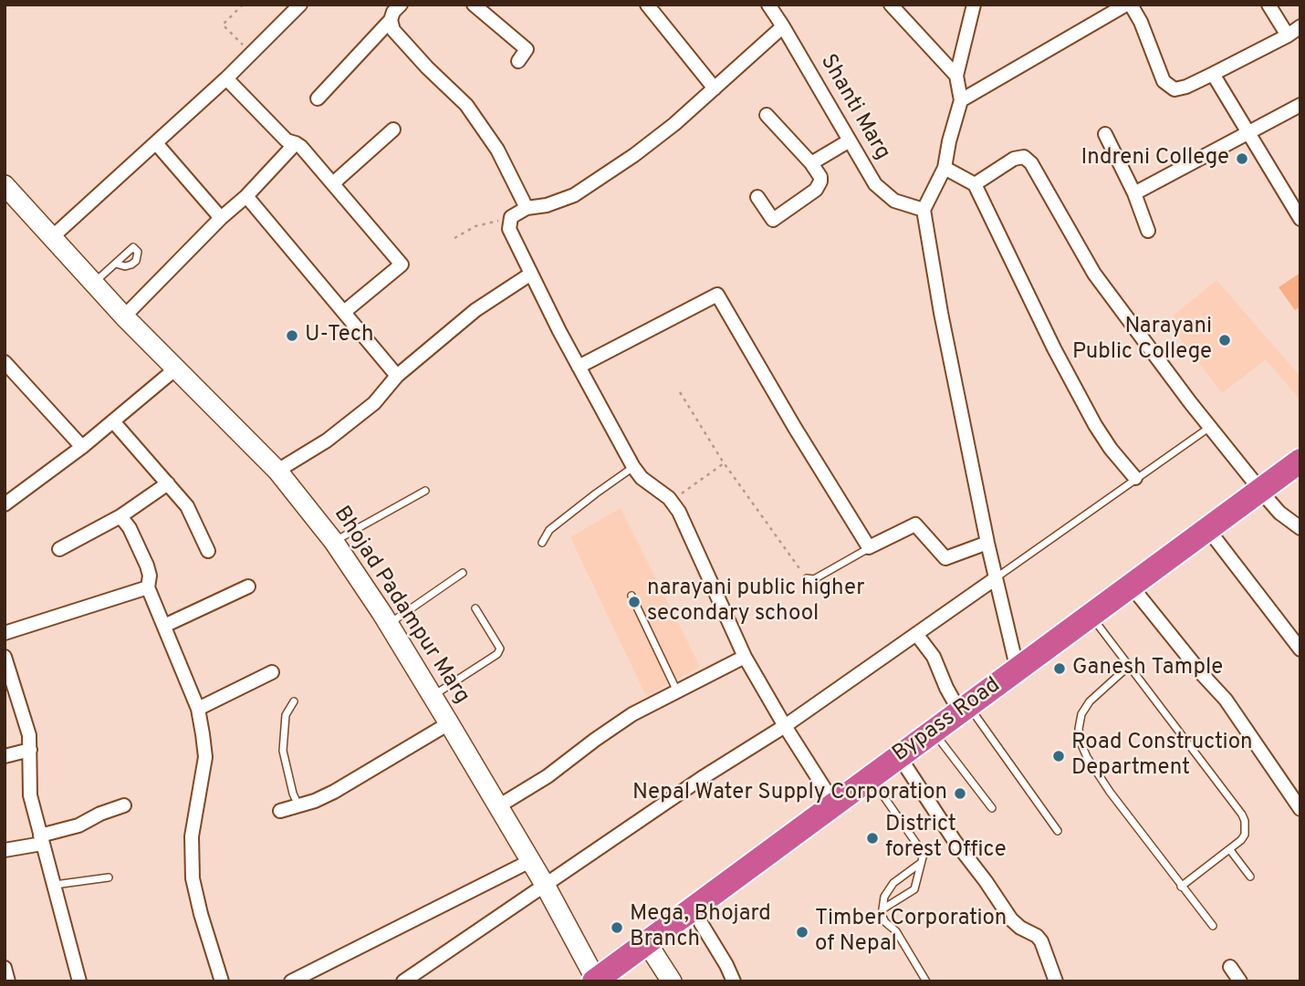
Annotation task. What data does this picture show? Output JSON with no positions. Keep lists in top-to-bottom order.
{
  "streets": {
    "highway": ["Bypass Road"],
    "street": ["Shanti Marg", "Bhojad Padampur Marg"]
  },
  "crossings": [
    ["Bhojad Padampur Marg", "Bypass Road"]
  ],
  "places": [
    "Indreni College",
    "U-Tech",
    "Narayani Public College",
    "narayani public higher secondary school",
    "Ganesh Tample",
    "Road Construction Department",
    "Nepal Water Supply Corporation",
    "District forest Office",
    "Mega, Bhojard Branch",
    "Timber Corporation of Nepal"
  ]
}
